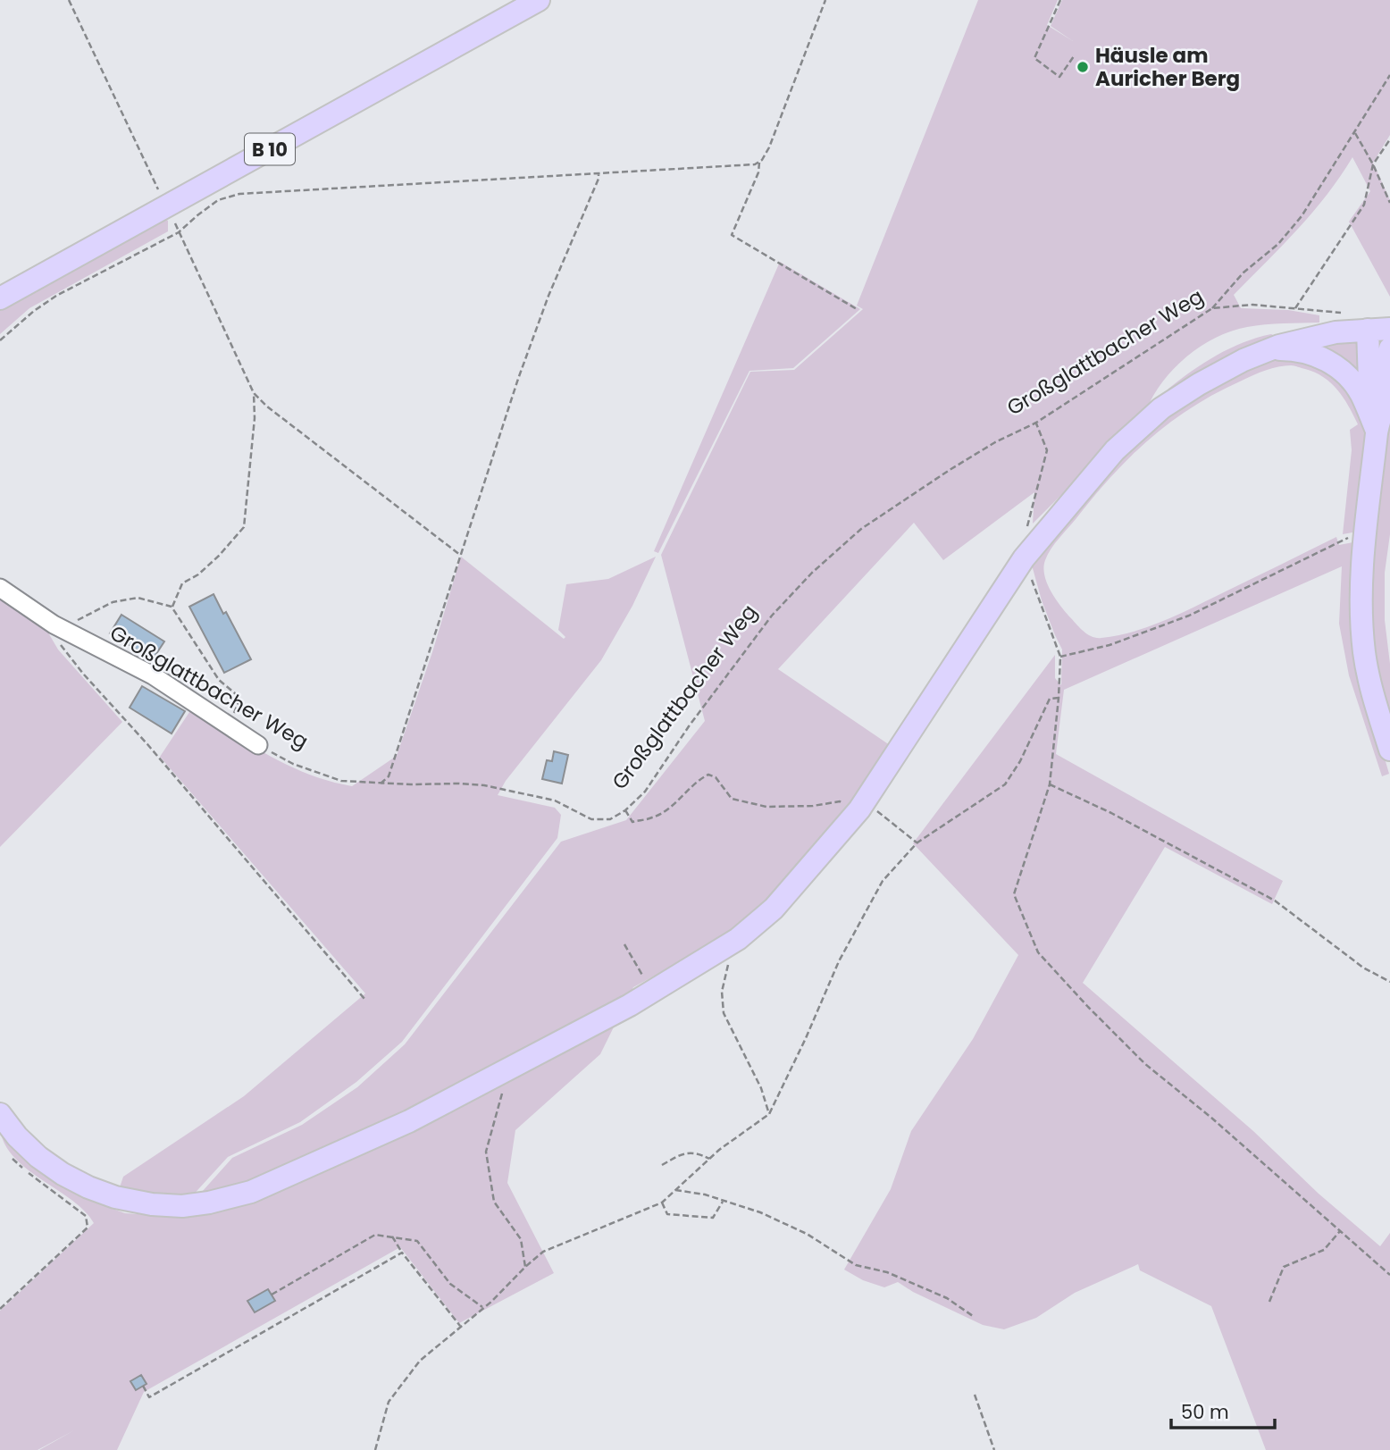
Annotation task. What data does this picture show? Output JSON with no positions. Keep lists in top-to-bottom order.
{
  "streets": {
    "main road": ["B 10"],
    "lane": ["Großglattbacher Weg"]
  },
  "places": ["Häusle am Auricher Berg"],
  "scale_bar": "50 m"
}
